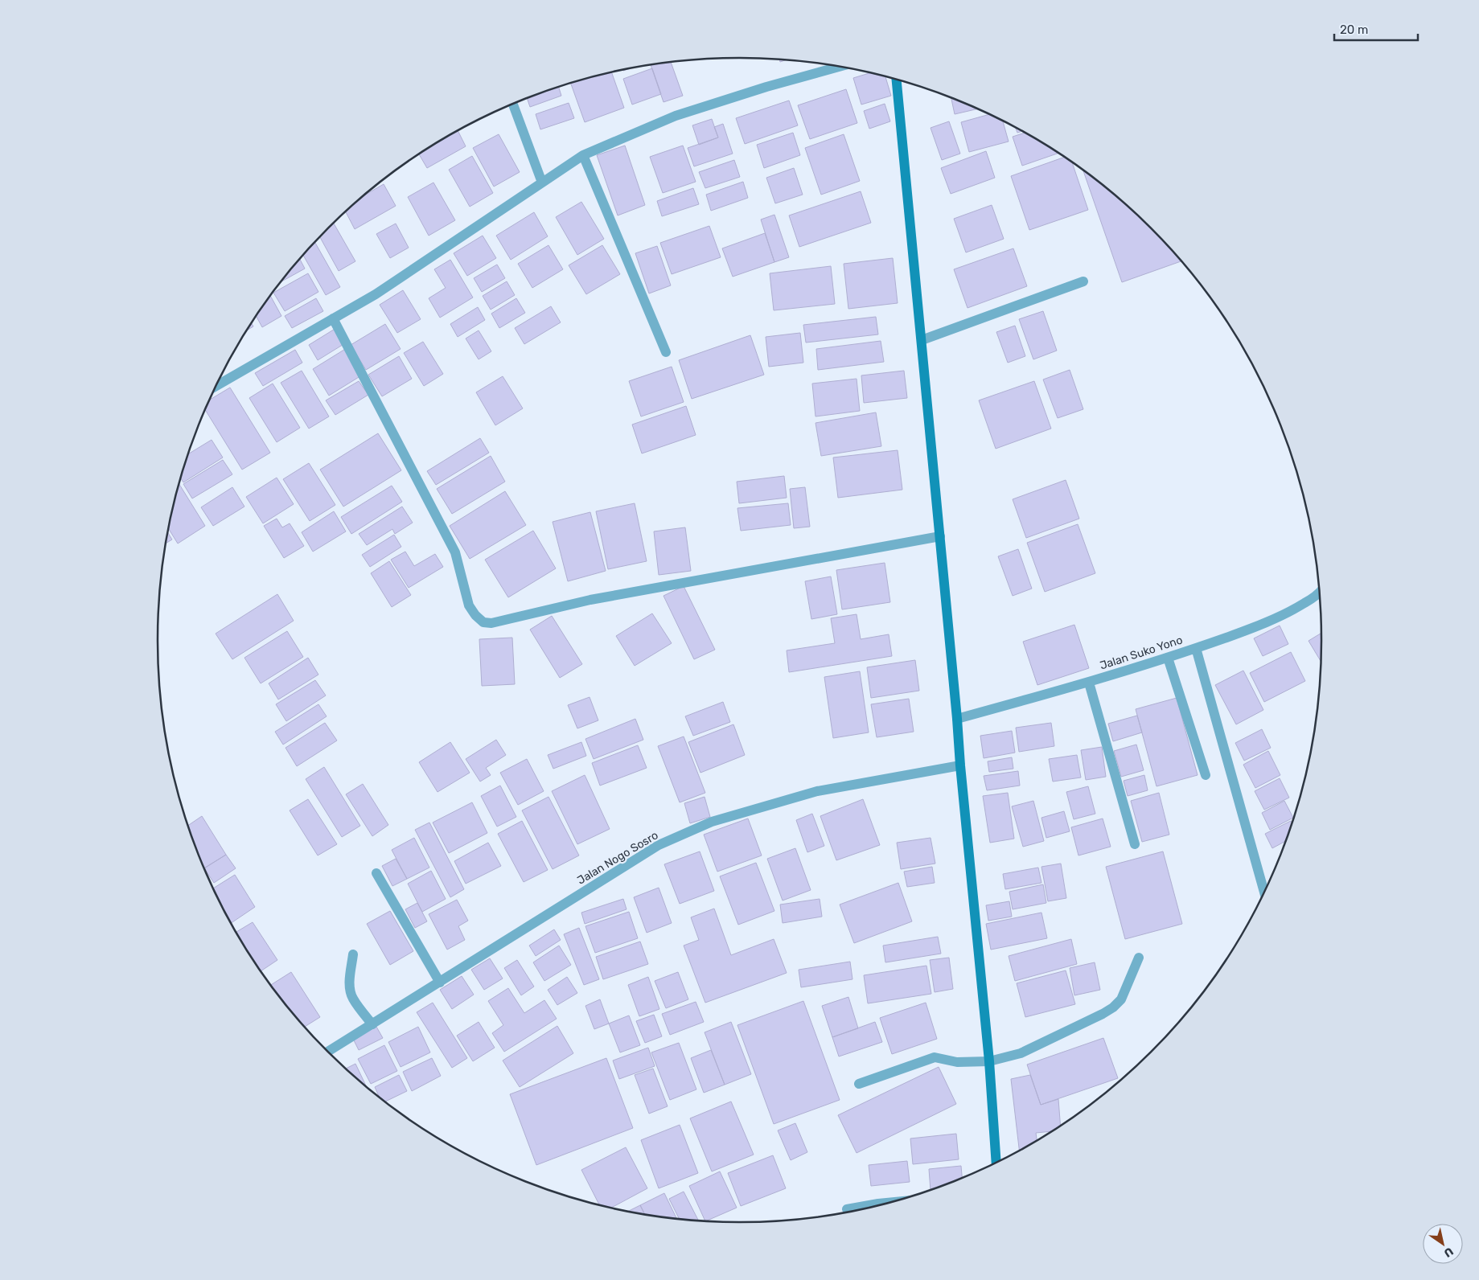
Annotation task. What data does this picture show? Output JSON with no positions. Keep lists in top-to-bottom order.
{
  "streets": {
    "street": ["Jalan Suko Yono", "Jalan Nogo Sosro"]
  },
  "scale_bar": "20 m",
  "north": "bottom right"
}
